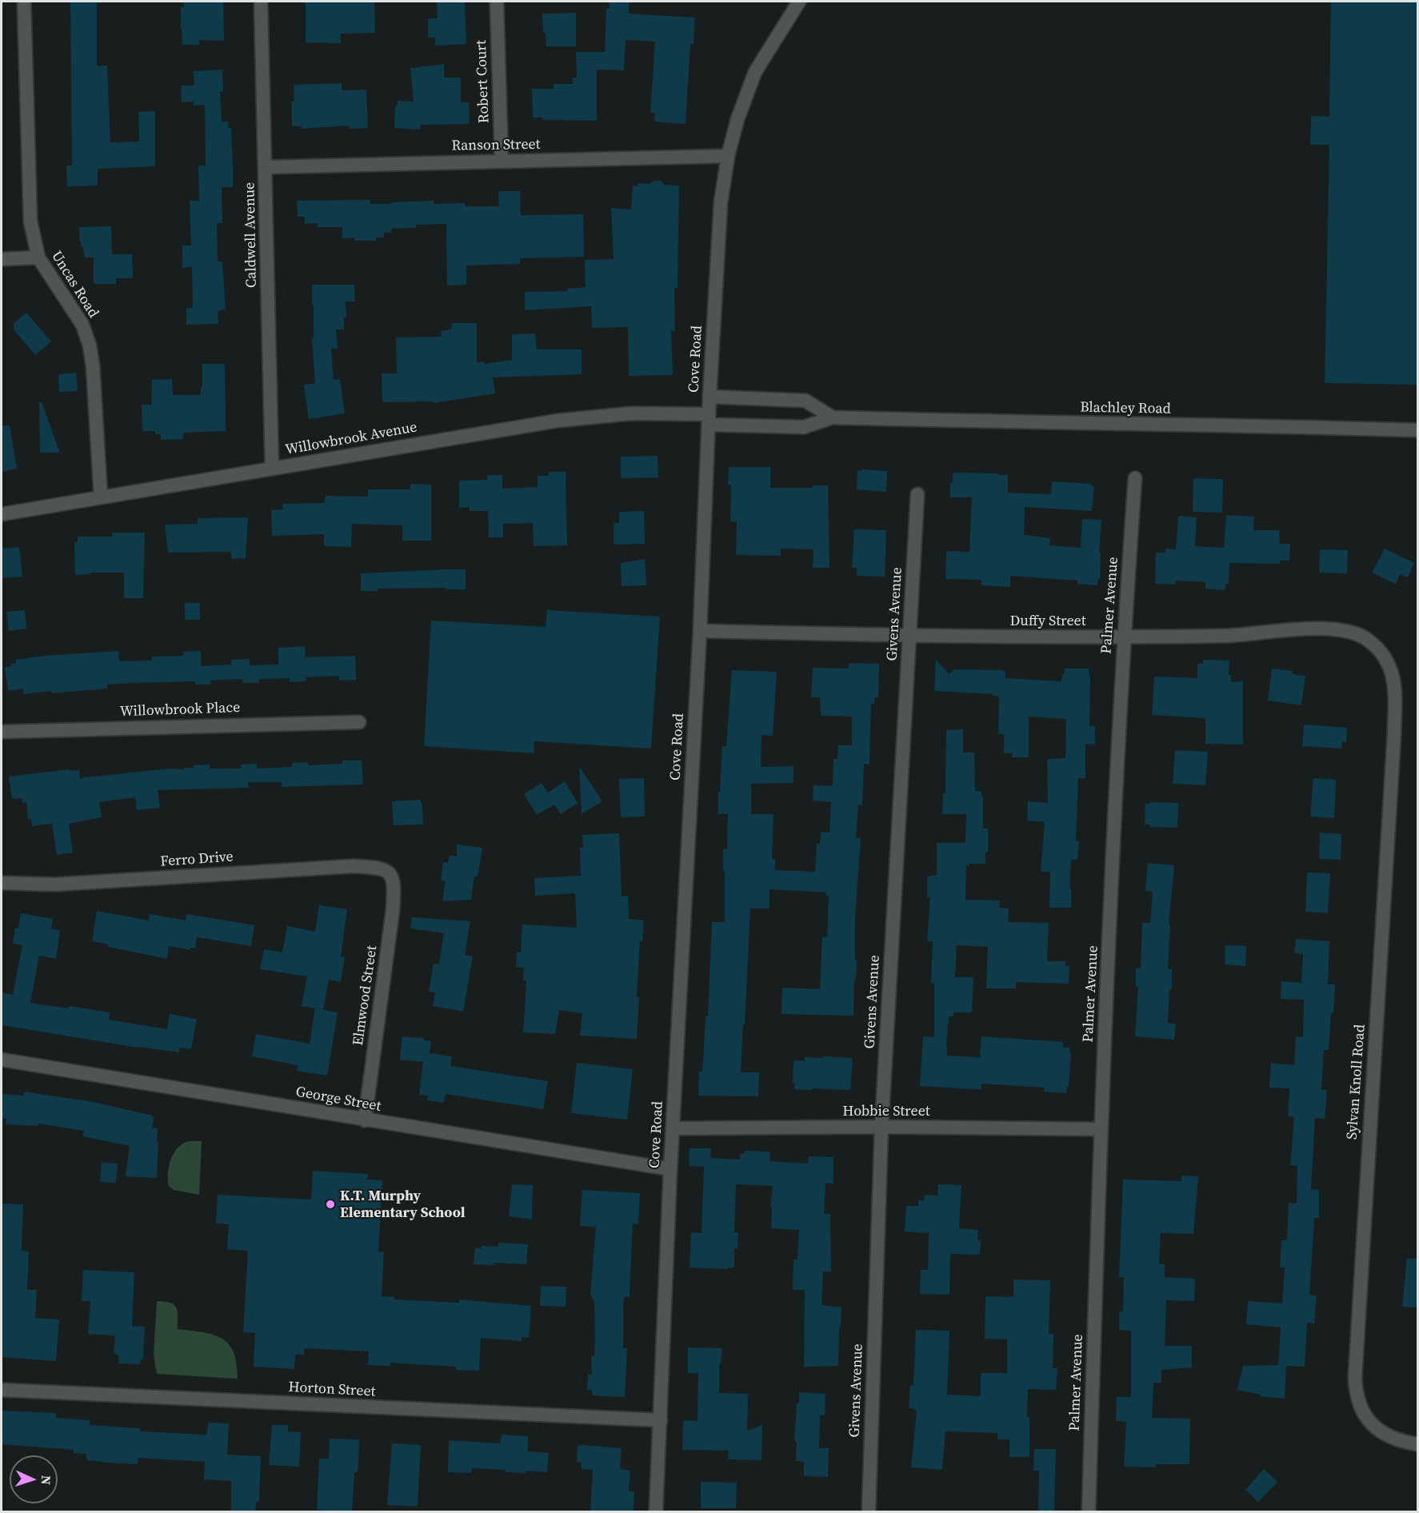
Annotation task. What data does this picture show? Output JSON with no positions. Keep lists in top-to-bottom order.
{
  "streets": {
    "street": [
      "Robert Court",
      "Ranson Street",
      "Caldwell Avenue",
      "Uncas Road",
      "Cove Road",
      "Blachley Road",
      "Willowbrook Avenue",
      "Palmer Avenue",
      "Givens Avenue",
      "Duffy Street",
      "Willowbrook Place",
      "Ferro Drive",
      "Elmwood Street",
      "Sylvan Knoll Road",
      "George Street",
      "Hobbie Street",
      "Horton Street"
    ]
  },
  "crossings": [
    ["Robert Court", "Ranson Street"],
    ["Ranson Street", "Caldwell Avenue"],
    ["Ranson Street", "Cove Road"],
    ["Caldwell Avenue", "Willowbrook Avenue"],
    ["Uncas Road", "Willowbrook Avenue"],
    ["Cove Road", "Blachley Road"],
    ["Cove Road", "Willowbrook Avenue"],
    ["Cove Road", "Duffy Street"],
    ["Cove Road", "George Street"],
    ["Cove Road", "Hobbie Street"],
    ["Cove Road", "Horton Street"],
    ["Blachley Road", "Willowbrook Avenue"],
    ["Palmer Avenue", "Duffy Street"],
    ["Palmer Avenue", "Hobbie Street"],
    ["Givens Avenue", "Duffy Street"],
    ["Givens Avenue", "Hobbie Street"],
    ["Duffy Street", "Sylvan Knoll Road"],
    ["Ferro Drive", "Elmwood Street"],
    ["Elmwood Street", "George Street"]
  ],
  "places": ["K.T. Murphy Elementary School"],
  "north": "right"
}
